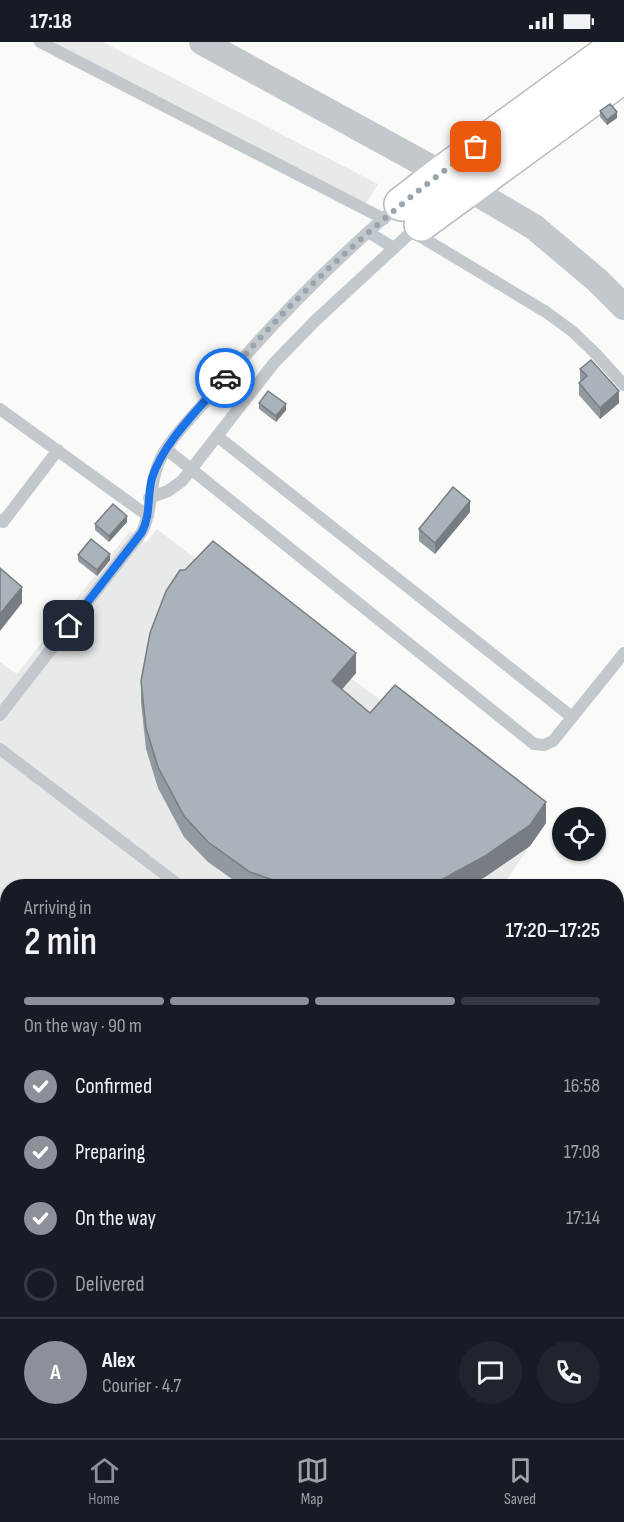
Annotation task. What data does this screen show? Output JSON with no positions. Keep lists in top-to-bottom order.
{
  "page": {
    "status": "17:18",
    "heading": ["2 min", "Arriving in", "17:20–17:25"],
    "panel": ["Alex", "Courier · 4.7"],
    "bar": "On the way · 90 m",
    "list": [
      ["Confirmed", "16:58"],
      ["Preparing", "17:08"],
      ["On the way", "17:14"],
      "Delivered"
    ],
    "round": "A",
    "tabs": ["Home", "Map", "Saved"]
  }
}
